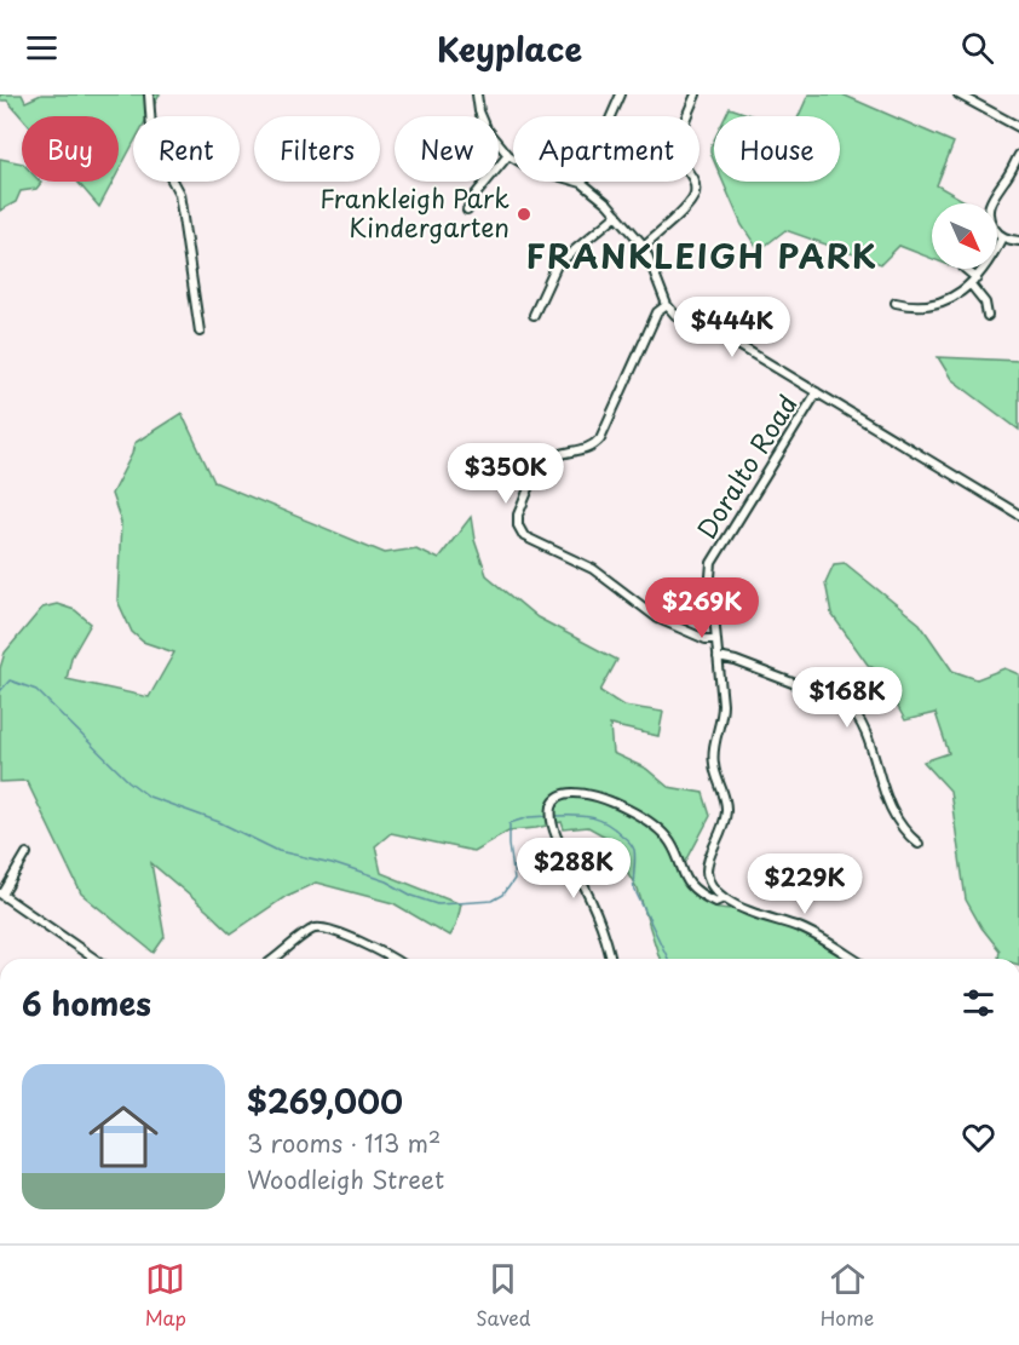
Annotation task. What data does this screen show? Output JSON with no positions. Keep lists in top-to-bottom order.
{
  "streets": {
    "street": ["Doralto Road"]
  },
  "districts": ["FRANKLEIGH PARK"],
  "places": ["Frankleigh Park Kindergarten"],
  "north": "bottom right",
  "page": {
    "header": "Keyplace",
    "chip": [
      "Buy",
      "Rent",
      "Filters",
      "New",
      "Apartment",
      "House"
    ],
    "price": [
      "$444K",
      "$350K",
      "$269K",
      "$168K",
      "$288K",
      "$229K"
    ],
    "heading": "6 homes",
    "list": [
      {
        "name": "$269,000",
        "note": "3 rooms · 113 m² · Woodleigh Street"
      }
    ],
    "tabs": ["Map", "Saved", "Home"]
  }
}
